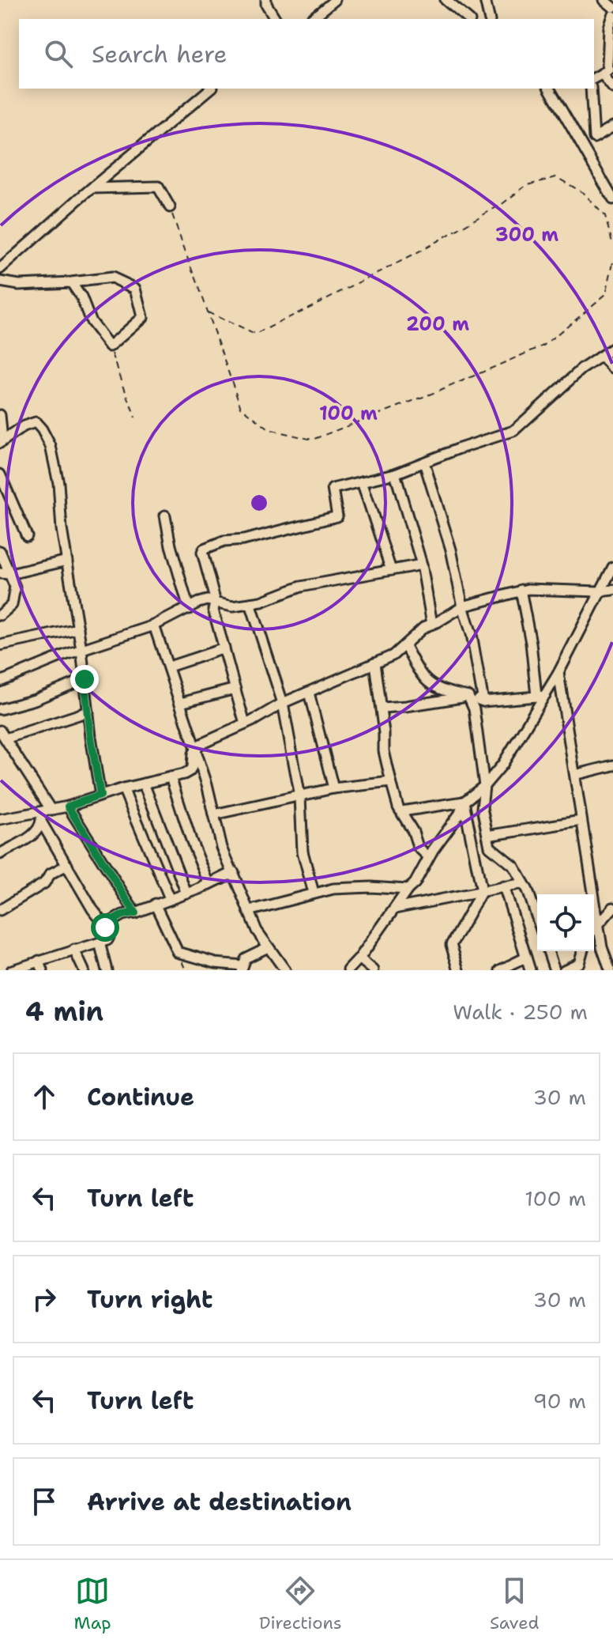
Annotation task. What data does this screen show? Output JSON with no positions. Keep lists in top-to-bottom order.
{
  "page": {
    "search": "Search here",
    "heading": ["4 min", "Walk · 250 m"],
    "list": [
      ["Continue", "30 m"],
      ["Turn left", "100 m"],
      ["Turn right", "30 m"],
      ["Turn left", "90 m"],
      "Arrive at destination"
    ],
    "nav": ["Map", "Directions", "Saved"]
  },
  "rings": ["300 m", "200 m", "100 m"]
}
